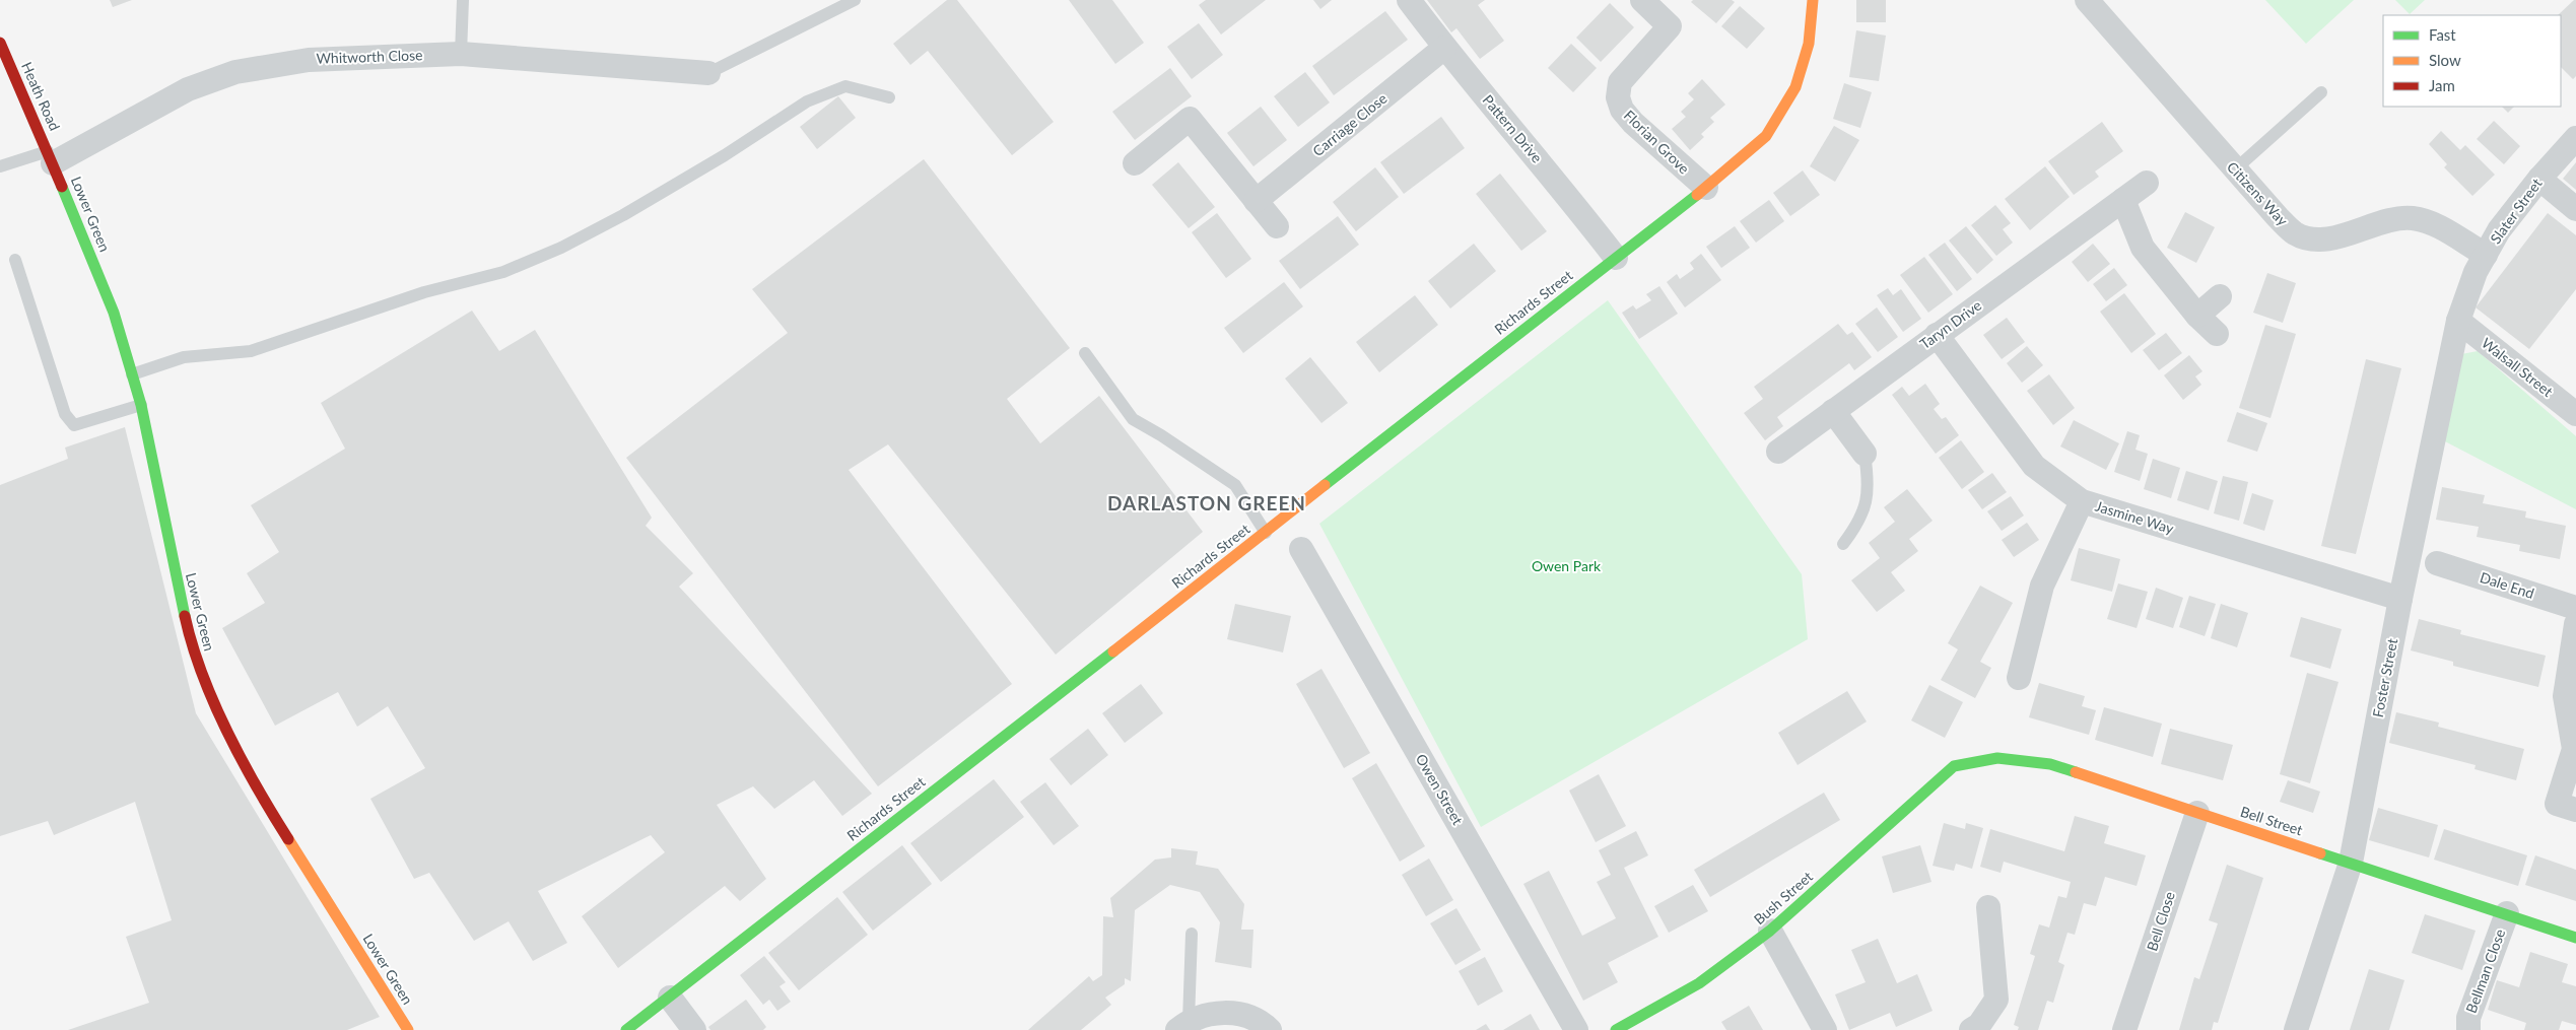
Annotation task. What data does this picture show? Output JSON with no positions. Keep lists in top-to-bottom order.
{
  "streets": {
    "street": [
      "Whitworth Close",
      "Heath Road",
      "Carriage Close",
      "Pattern Drive",
      "Florian Grove",
      "Citizens Way",
      "Slater Street",
      "Lower Green",
      "Richards Street",
      "Taryn Drive",
      "Walsall Street",
      "Jasmine Way",
      "Dale End",
      "Foster Street",
      "Owen Street",
      "Bell Street",
      "Bush Street",
      "Bell Close",
      "Bellman Close"
    ]
  },
  "crossings": [
    ["Whitworth Close", "Heath Road"],
    ["Whitworth Close", "Lower Green"],
    ["Heath Road", "Lower Green"],
    ["Carriage Close", "Pattern Drive"],
    ["Pattern Drive", "Richards Street"],
    ["Florian Grove", "Richards Street"],
    ["Citizens Way", "Slater Street"],
    ["Slater Street", "Walsall Street"],
    ["Slater Street", "Foster Street"],
    ["Taryn Drive", "Jasmine Way"],
    ["Walsall Street", "Foster Street"],
    ["Jasmine Way", "Foster Street"],
    ["Foster Street", "Bell Street"],
    ["Bell Street", "Bush Street"],
    ["Bell Street", "Bell Close"],
    ["Bell Street", "Bellman Close"]
  ],
  "districts": ["DARLASTON GREEN"],
  "parks": ["Owen Park"],
  "legend": ["Fast", "Slow", "Jam"]
}
